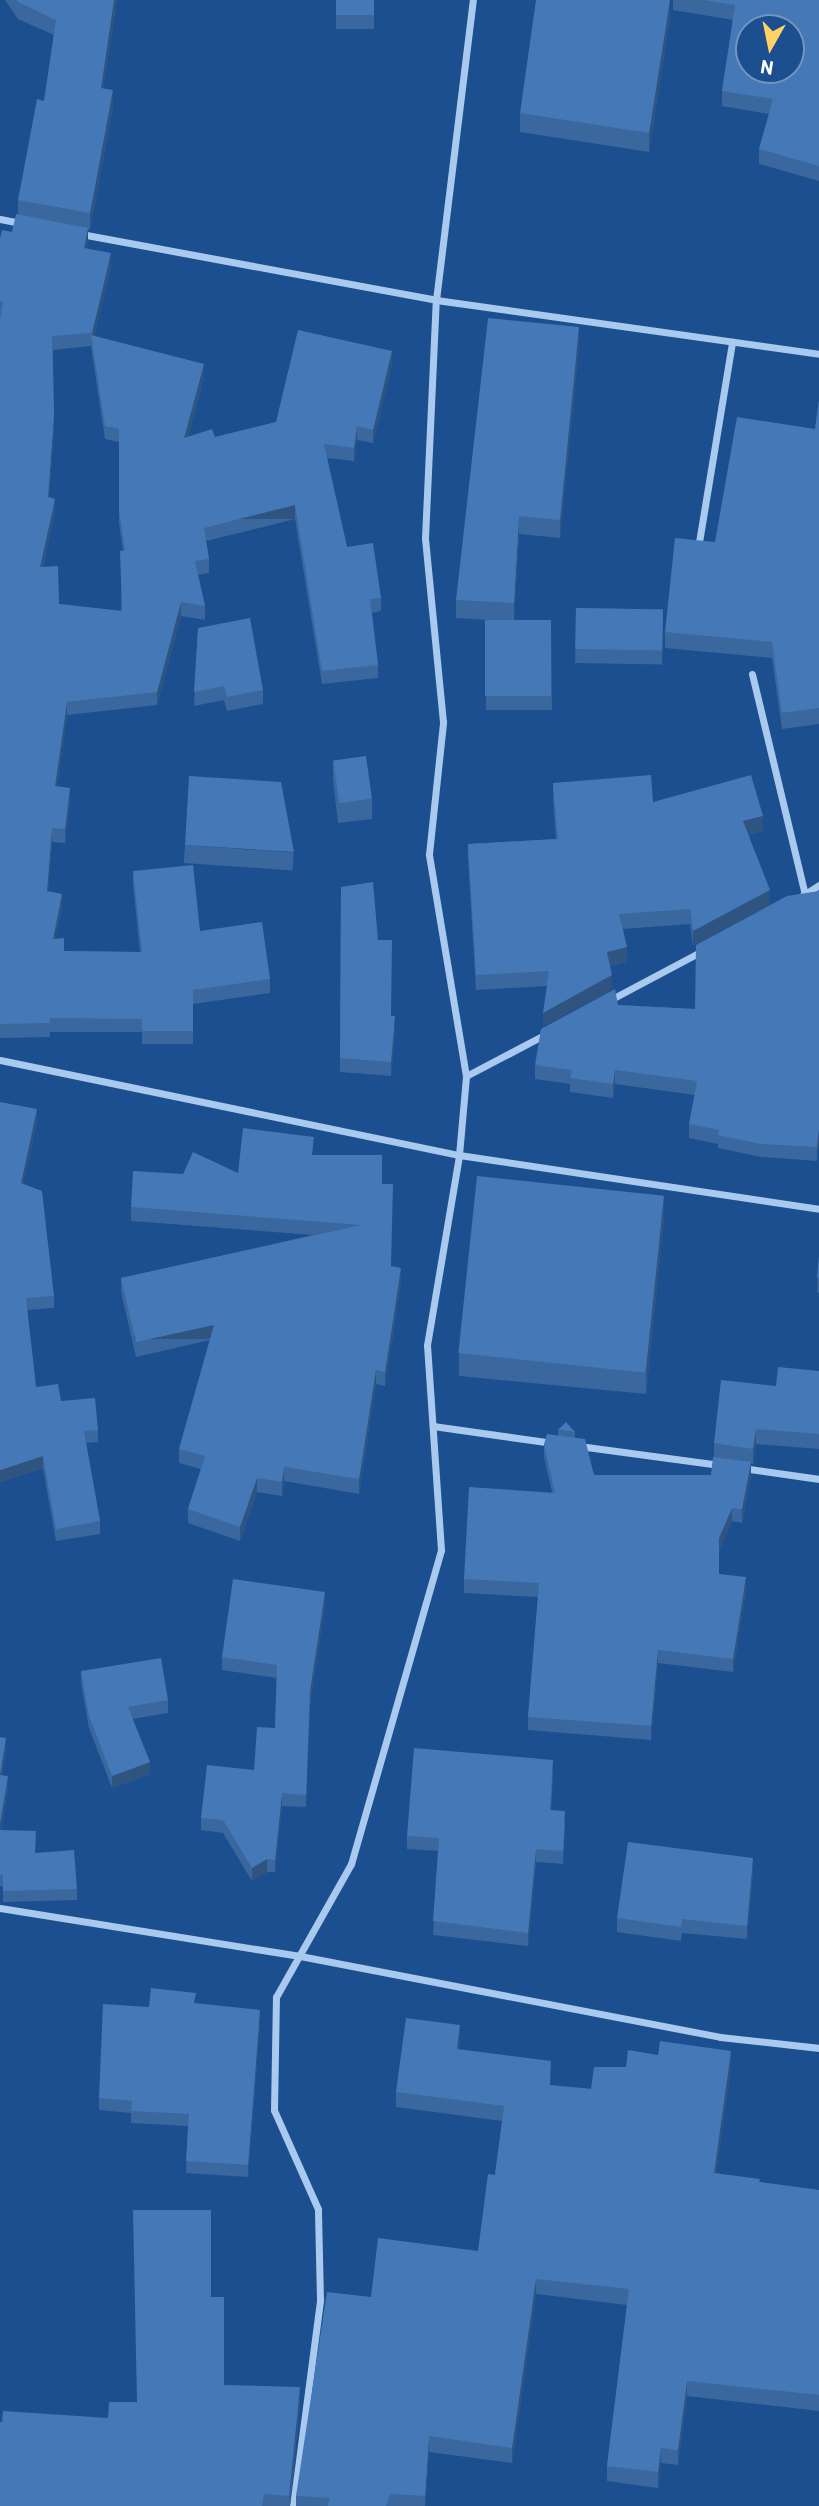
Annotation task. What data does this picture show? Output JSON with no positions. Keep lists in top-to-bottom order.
{
  "north": "bottom"
}
